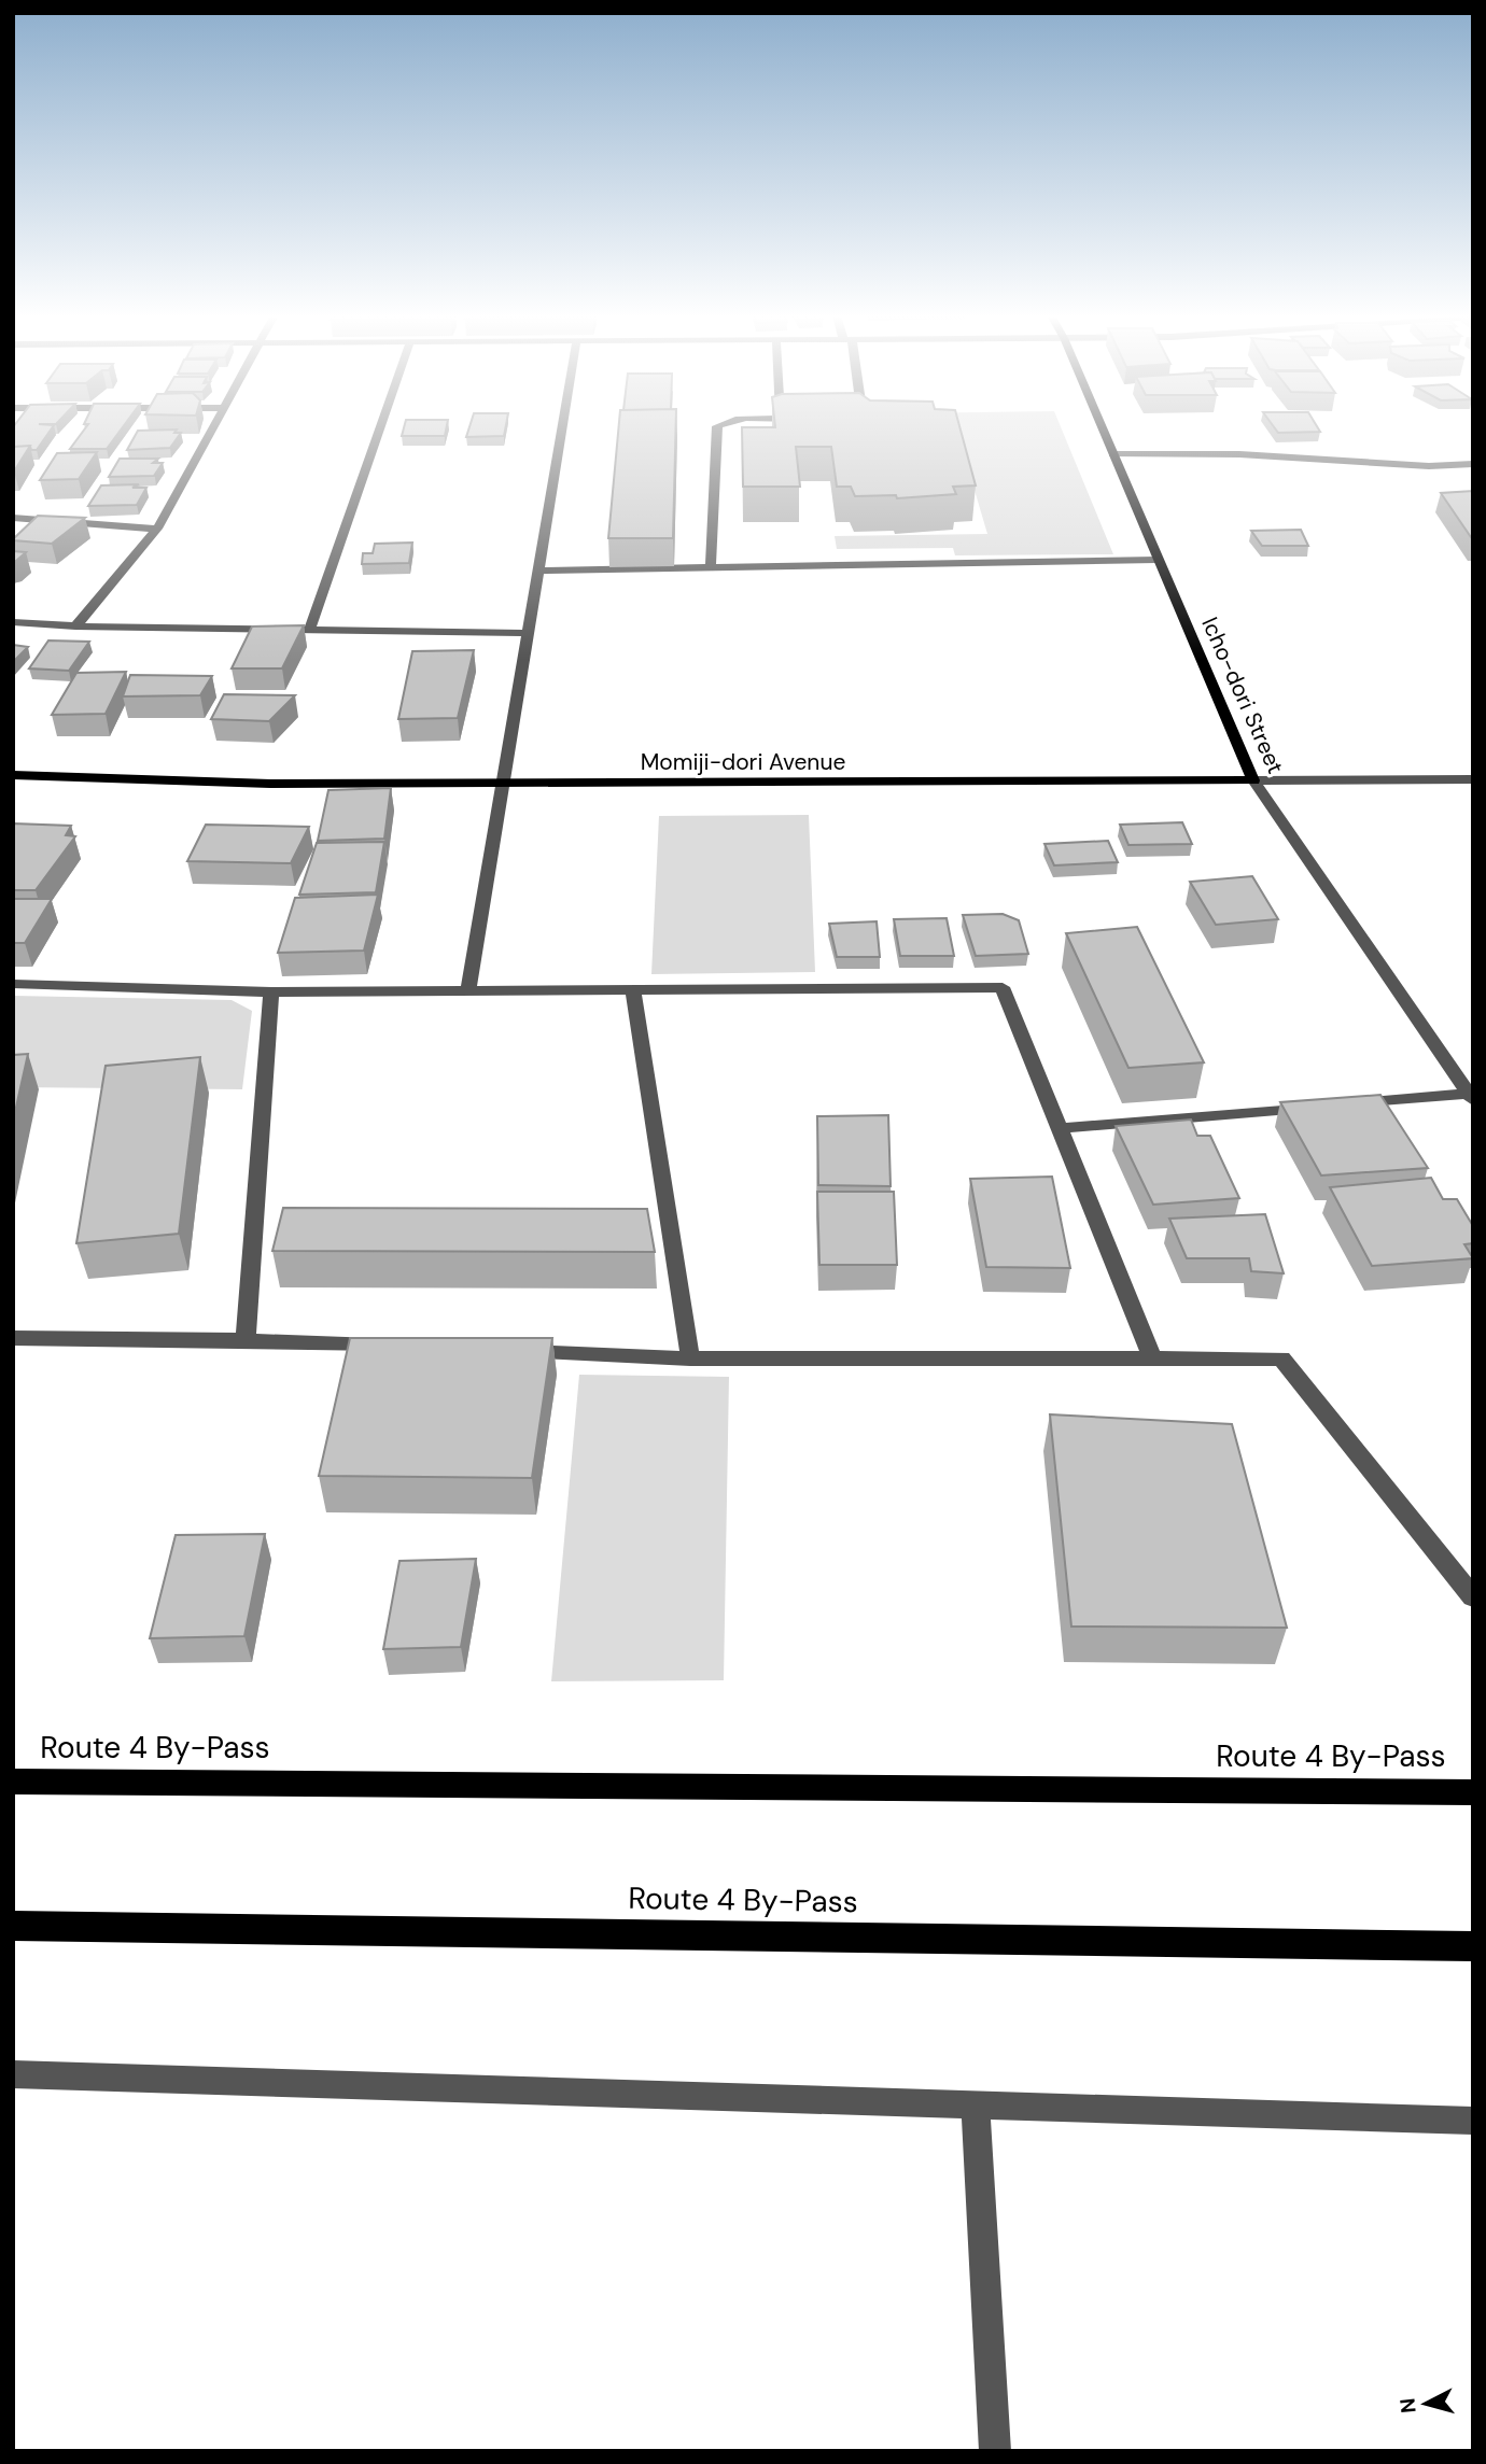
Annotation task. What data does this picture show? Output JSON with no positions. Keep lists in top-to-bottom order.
{
  "streets": {
    "highway": ["Route 4 By-Pass"],
    "main road": ["Icho-dori Street", "Momiji-dori Avenue"]
  },
  "crossings": [
    ["Icho-dori Street", "Momiji-dori Avenue"]
  ],
  "north": "left"
}
